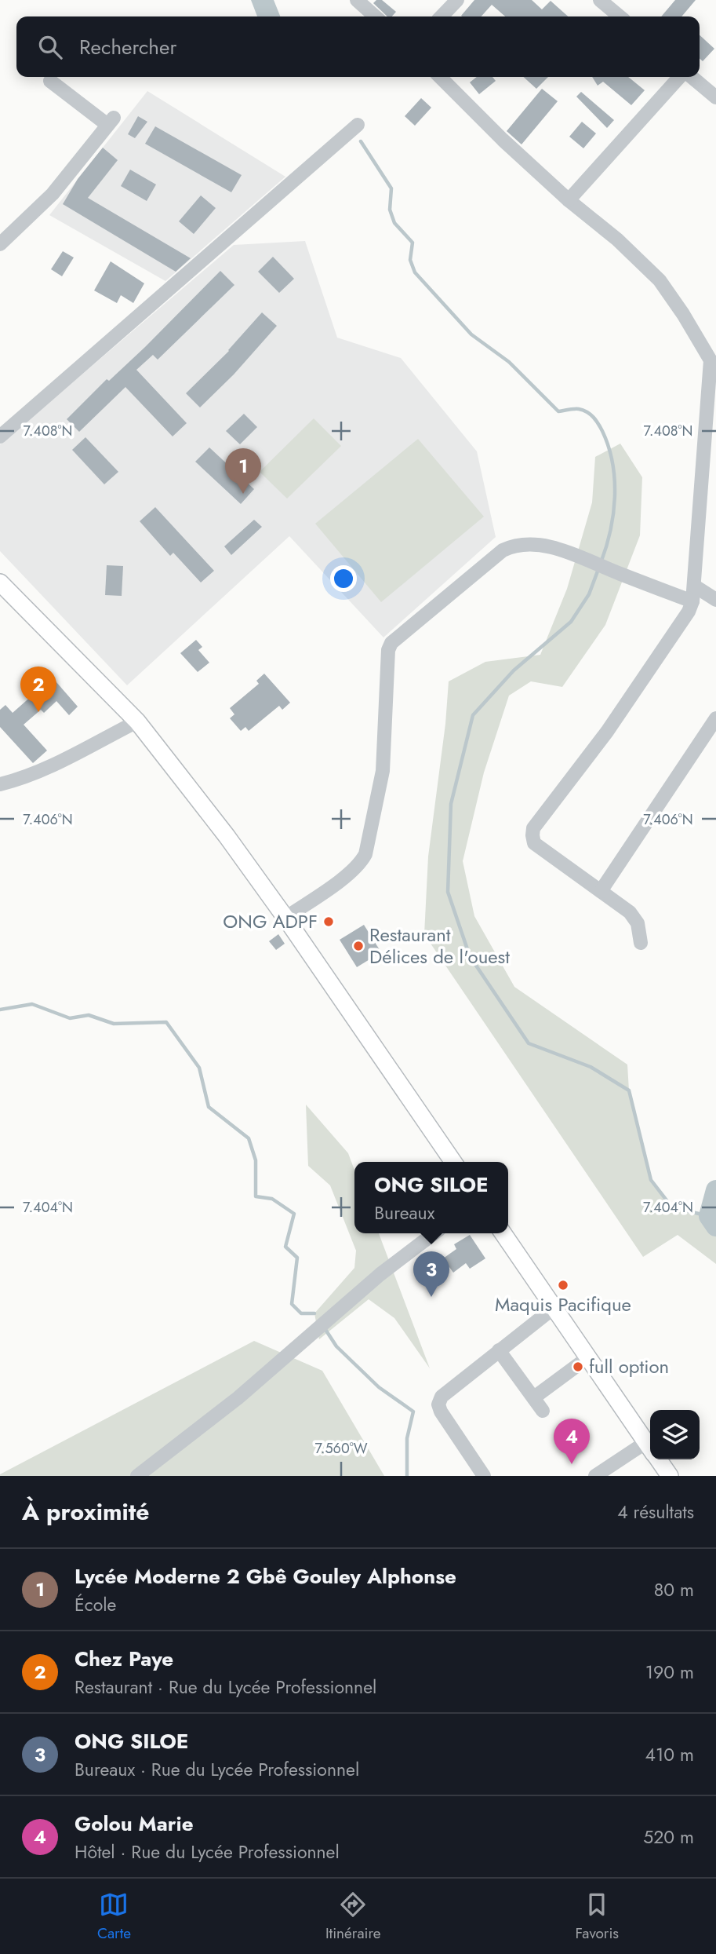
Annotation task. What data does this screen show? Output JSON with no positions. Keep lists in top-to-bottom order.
{
  "places": [
    "ONG ADPF",
    "Restaurant Délices de l'ouest",
    "Maquis Pacifique",
    "full option"
  ],
  "page": {
    "search": "Rechercher",
    "pins": [
      "1",
      "2",
      "3",
      "4"
    ],
    "popup": ["ONG SILOE", "Bureaux"],
    "heading": ["À proximité", "4 résultats"],
    "list": [
      {
        "mark": "1",
        "name": "Lycée Moderne 2 Gbê Gouley Alphonse",
        "note": "École",
        "value": "80 m"
      },
      {
        "mark": "2",
        "name": "Chez Paye",
        "note": "Restaurant · Rue du Lycée Professionnel",
        "value": "190 m"
      },
      {
        "mark": "3",
        "name": "ONG SILOE",
        "note": "Bureaux · Rue du Lycée Professionnel",
        "value": "410 m"
      },
      {
        "mark": "4",
        "name": "Golou Marie",
        "note": "Hôtel · Rue du Lycée Professionnel",
        "value": "520 m"
      }
    ],
    "nav": ["Carte", "Itinéraire", "Favoris"]
  },
  "coordinates": [
    "7.408°N",
    "7.406°N",
    "7.404°N",
    "7.560°W"
  ]
}
